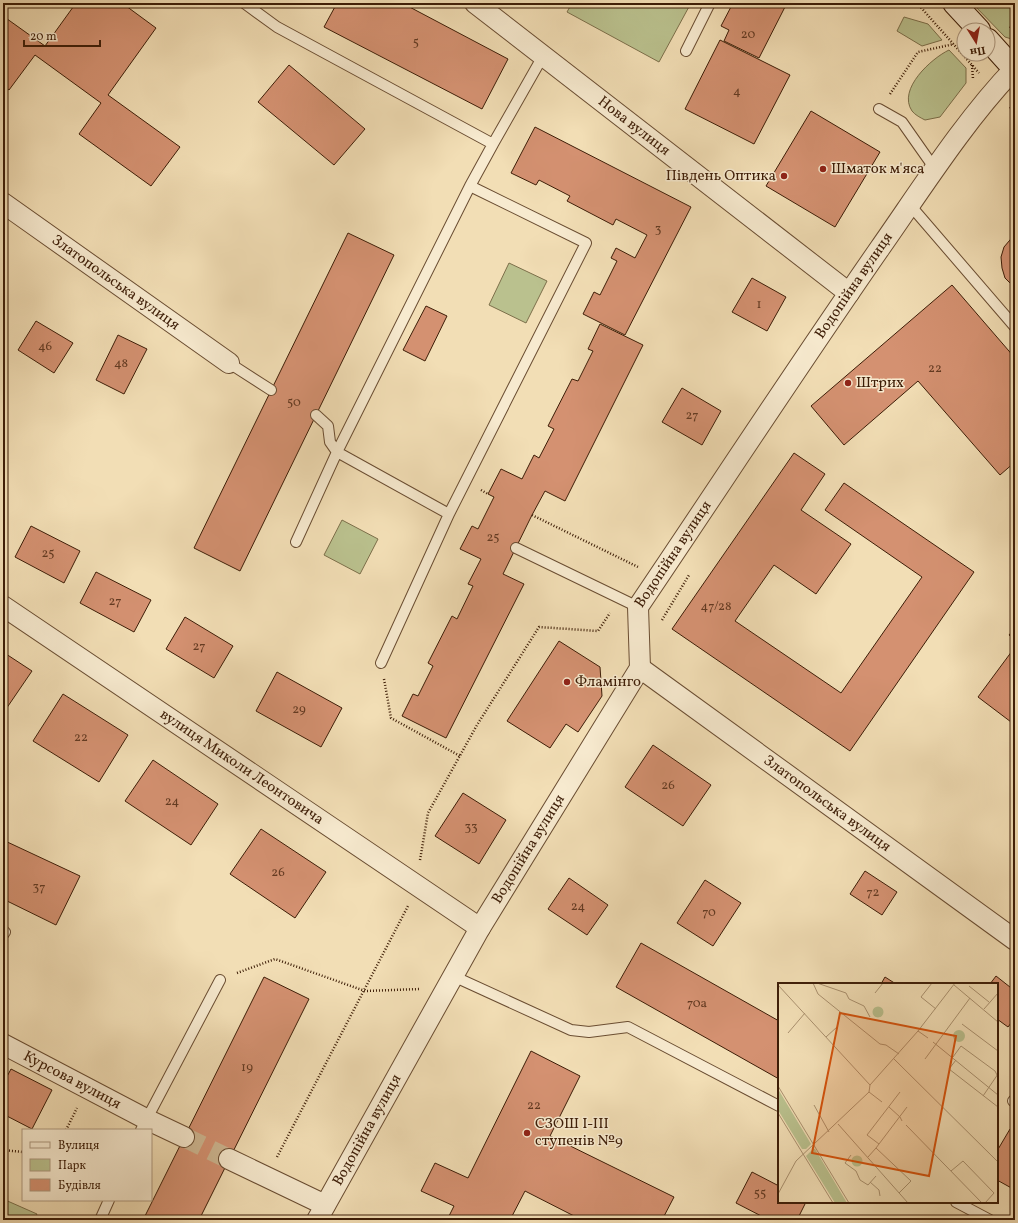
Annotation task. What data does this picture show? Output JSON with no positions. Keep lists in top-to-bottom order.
{
  "streets": {
    "street": [
      "Нова вулиця",
      "Златопольська вулиця",
      "Водопійна вулиця",
      "вулиця Миколи Леонтовича",
      "Курсова вулиця"
    ]
  },
  "crossings": [
    ["Нова вулиця", "Водопійна вулиця"],
    ["Златопольська вулиця", "Водопійна вулиця"],
    ["Водопійна вулиця", "вулиця Миколи Леонтовича"]
  ],
  "places": [
    "Шматок м'яса",
    "Південь Оптика",
    "Штрих",
    "Фламінго",
    "СЗОШ І-ІІІ ступенів №9"
  ],
  "house_numbers": [
    "20",
    "5",
    "4",
    "3",
    "1",
    "46",
    "48",
    "22",
    "50",
    "27",
    "25",
    "25",
    "27",
    "47/28",
    "27",
    "29",
    "22",
    "26",
    "24",
    "33",
    "26",
    "37",
    "72",
    "24",
    "70",
    "70а",
    "19",
    "22",
    "55"
  ],
  "legend": ["Вулиця", "Парк", "Будівля"],
  "scale_bar": "20 m",
  "north": "bottom"
}
